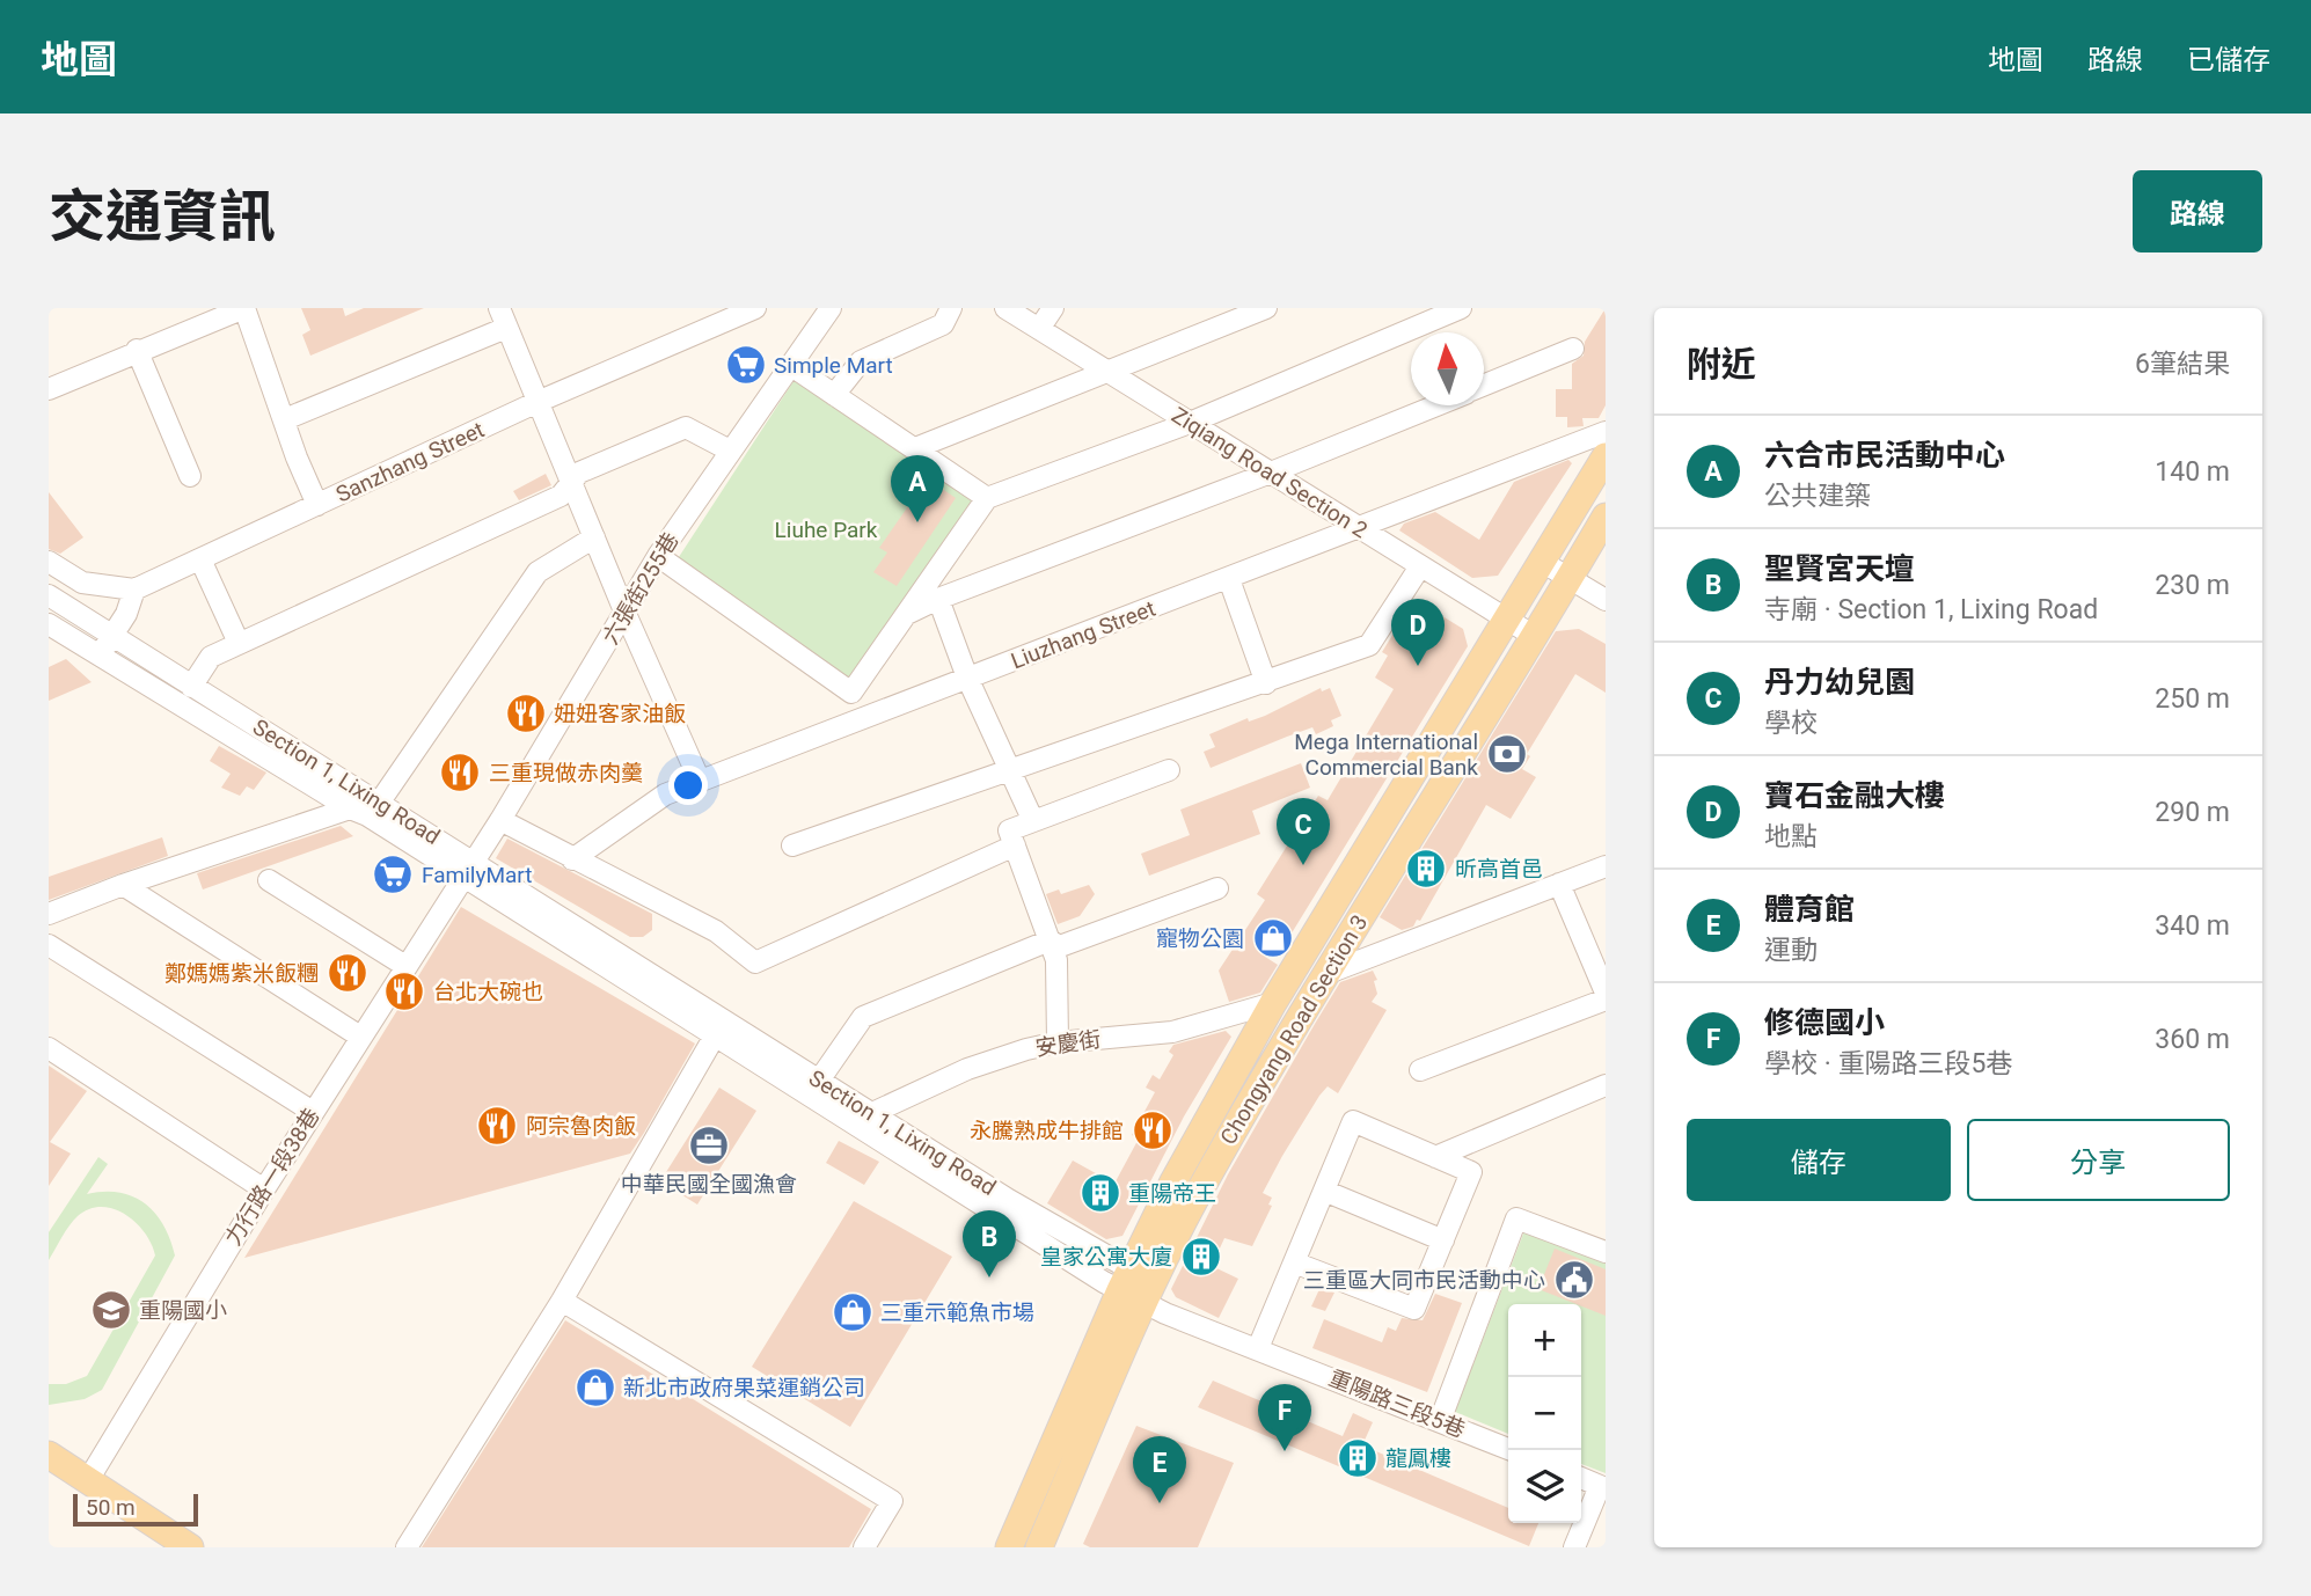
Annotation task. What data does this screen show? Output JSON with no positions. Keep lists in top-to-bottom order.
{
  "streets": {
    "main road": ["Chongyang Road Section 3"],
    "street": [
      "Sanzhang Street",
      "Ziqiang Road Section 2",
      "六張街255巷",
      "Liuzhang Street",
      "Section 1, Lixing Road",
      "安慶街",
      "力行路一段38巷",
      "重陽路三段5巷"
    ]
  },
  "crossings": [
    ["Ziqiang Road Section 2", "Liuzhang Street"],
    ["Ziqiang Road Section 2", "Chongyang Road Section 3"],
    ["六張街255巷", "Section 1, Lixing Road"],
    ["六張街255巷", "力行路一段38巷"],
    ["Section 1, Lixing Road", "Chongyang Road Section 3"],
    ["Section 1, Lixing Road", "安慶街"],
    ["Section 1, Lixing Road", "力行路一段38巷"],
    ["Chongyang Road Section 3", "安慶街"],
    ["Chongyang Road Section 3", "重陽路三段5巷"]
  ],
  "parks": ["Liuhe Park"],
  "places": {
    "supermarket": ["Simple Mart", "FamilyMart"],
    "restaurant": [
      "妞妞客家油飯",
      "三重現做赤肉羹",
      "鄭媽媽紫米飯糰",
      "台北大碗也",
      "阿宗魯肉飯",
      "永騰熟成牛排館"
    ],
    "bank": ["Mega International Commercial Bank"],
    "building": [
      "昕高首邑",
      "重陽帝王",
      "皇家公寓大廈",
      "龍鳳樓"
    ],
    "shop": ["寵物公園", "三重示範魚市場", "新北市政府果菜運銷公司"],
    "office": ["中華民國全國漁會"],
    "public building": ["三重區大同市民活動中心"],
    "school or university": ["重陽國小"]
  },
  "scale_bar": "50 m",
  "north": "top",
  "page": {
    "header": "地圖",
    "nav": ["地圖", "路線", "已儲存"],
    "title": "交通資訊",
    "buttons": [
      "路線",
      ["儲存", "分享"]
    ],
    "heading": ["附近", "6筆結果"],
    "list": [
      {
        "mark": "A",
        "name": "六合市民活動中心",
        "note": "公共建築",
        "value": "140 m"
      },
      {
        "mark": "B",
        "name": "聖賢宮天壇",
        "note": "寺廟 · Section 1, Lixing Road",
        "value": "230 m"
      },
      {
        "mark": "C",
        "name": "丹力幼兒園",
        "note": "學校",
        "value": "250 m"
      },
      {
        "mark": "D",
        "name": "寶石金融大樓",
        "note": "地點",
        "value": "290 m"
      },
      {
        "mark": "E",
        "name": "體育館",
        "note": "運動",
        "value": "340 m"
      },
      {
        "mark": "F",
        "name": "修德國小",
        "note": "學校 · 重陽路三段5巷",
        "value": "360 m"
      }
    ],
    "pins": [
      "A",
      "D",
      "C",
      "B",
      "F",
      "E"
    ],
    "map_buttons": ["+", "−"],
    "scale": "50 m"
  }
}
